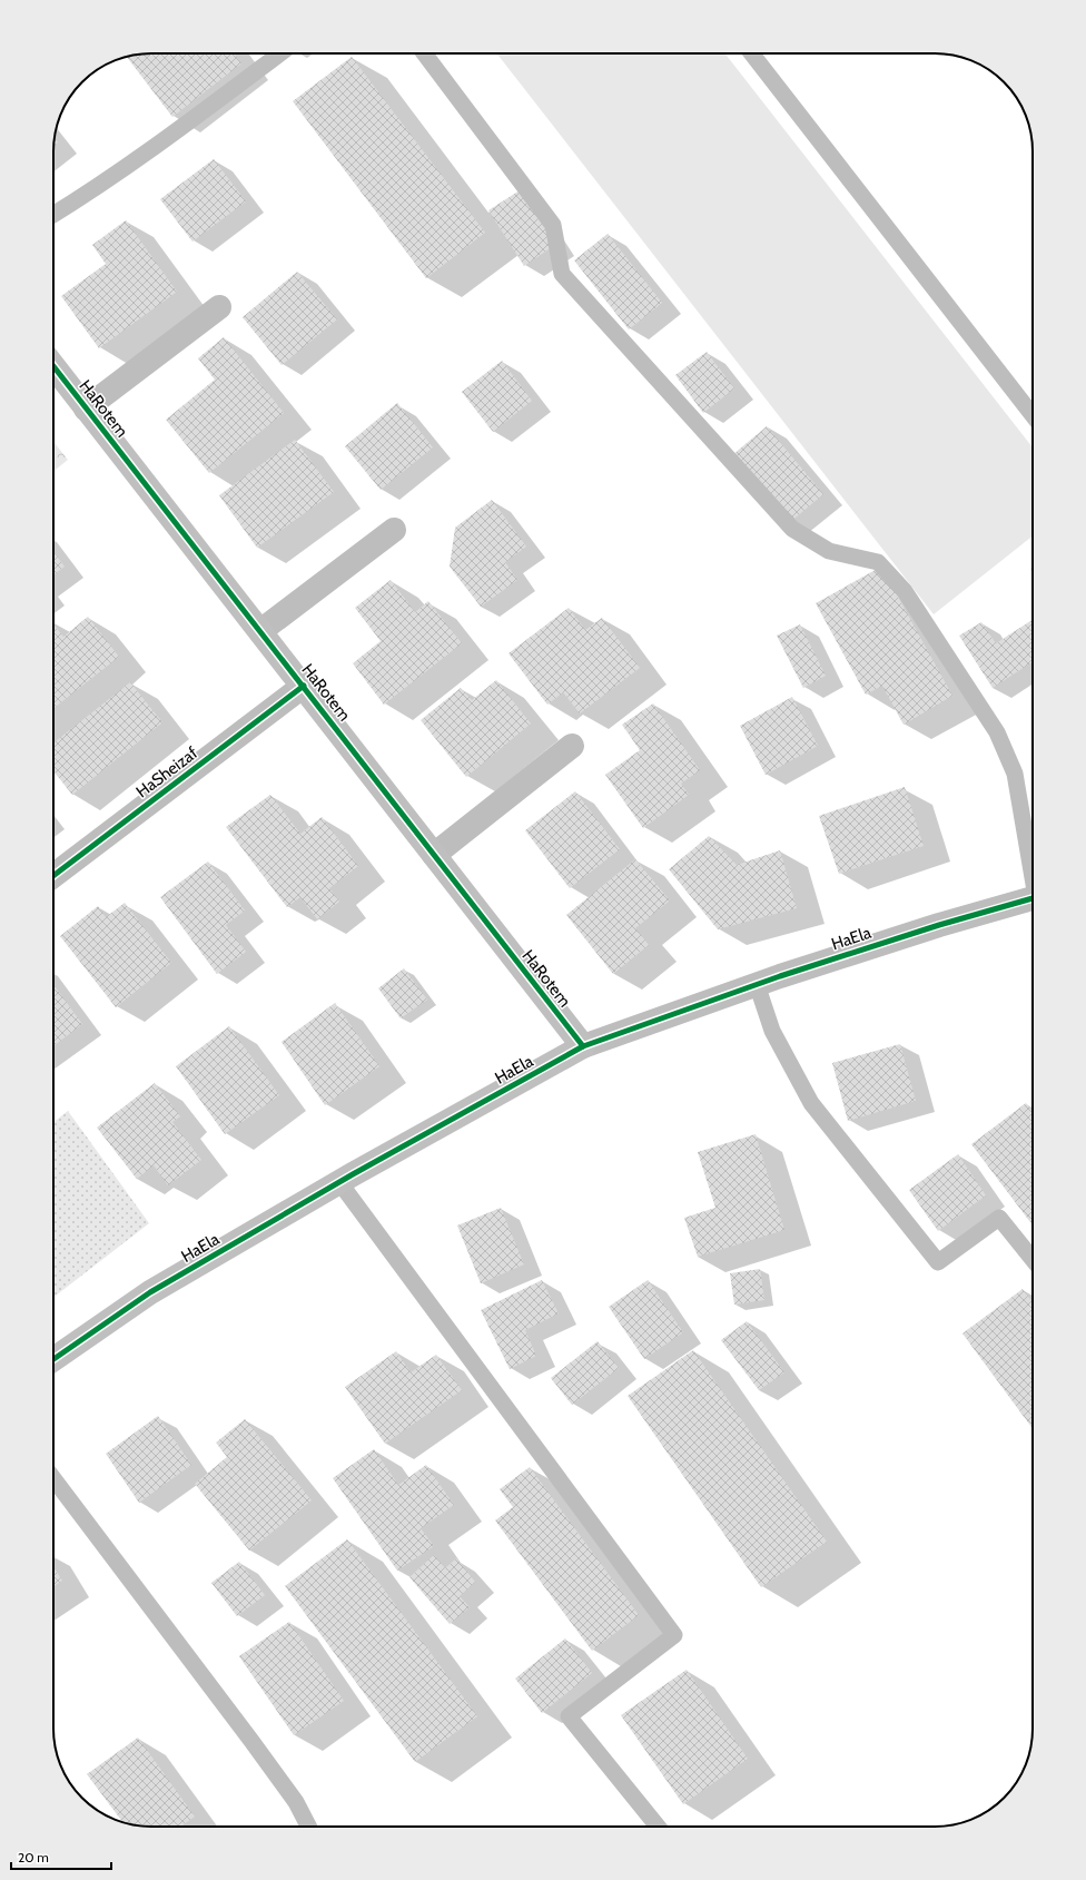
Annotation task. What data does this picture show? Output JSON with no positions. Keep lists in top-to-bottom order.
{
  "streets": {
    "street": ["HaRotem", "HaSheizaf", "HaEla"]
  },
  "crossings": [
    ["HaRotem", "HaSheizaf"],
    ["HaRotem", "HaEla"]
  ],
  "scale_bar": "20 m"
}
